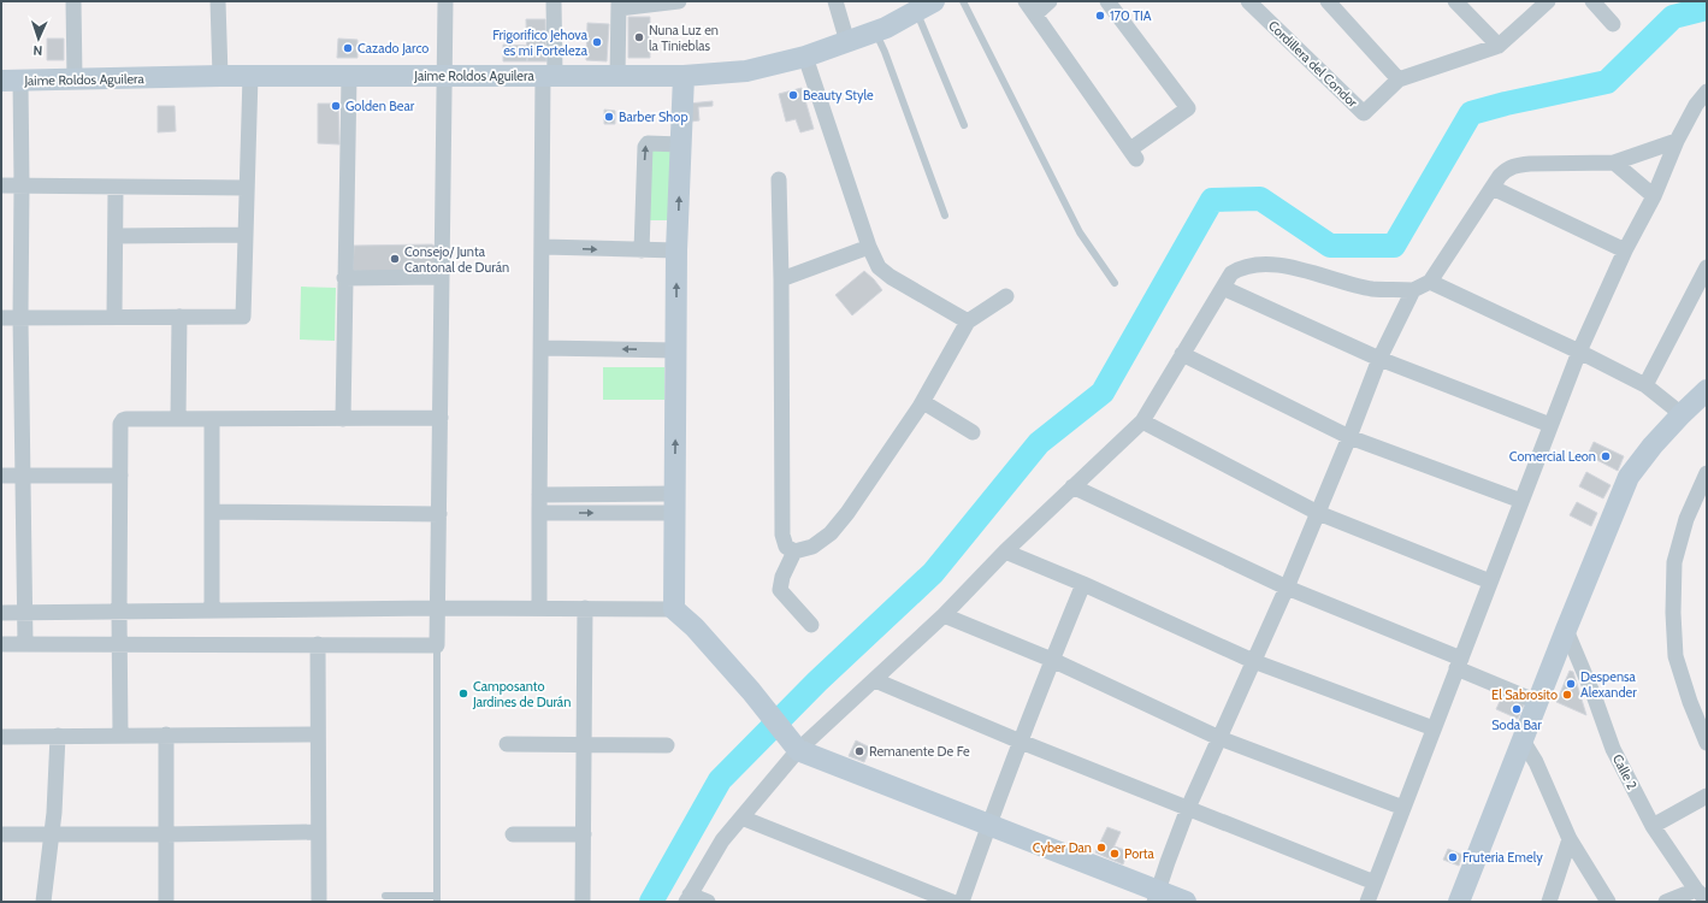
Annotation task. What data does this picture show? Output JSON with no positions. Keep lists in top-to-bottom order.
{
  "streets": {
    "street": ["Cordillera del Condor", "Jaime Roldos Aguilera", "Calle 2"]
  },
  "places": [
    "170 TIA",
    "Nuna Luz en la Tinieblas",
    "Frigorifico Jehova es mi Forteleza",
    "Cazado Jarco",
    "Beauty Style",
    "Golden Bear",
    "Barber Shop",
    "Consejo/ Junta Cantonal de Durán",
    "Comercial Leon",
    "Despensa Alexander",
    "Camposanto Jardines de Durán",
    "El Sabrosito",
    "Soda Bar",
    "Remanente De Fe",
    "Cyber Dan",
    "Porta",
    "Fruteria Emely"
  ],
  "north": "bottom"
}
